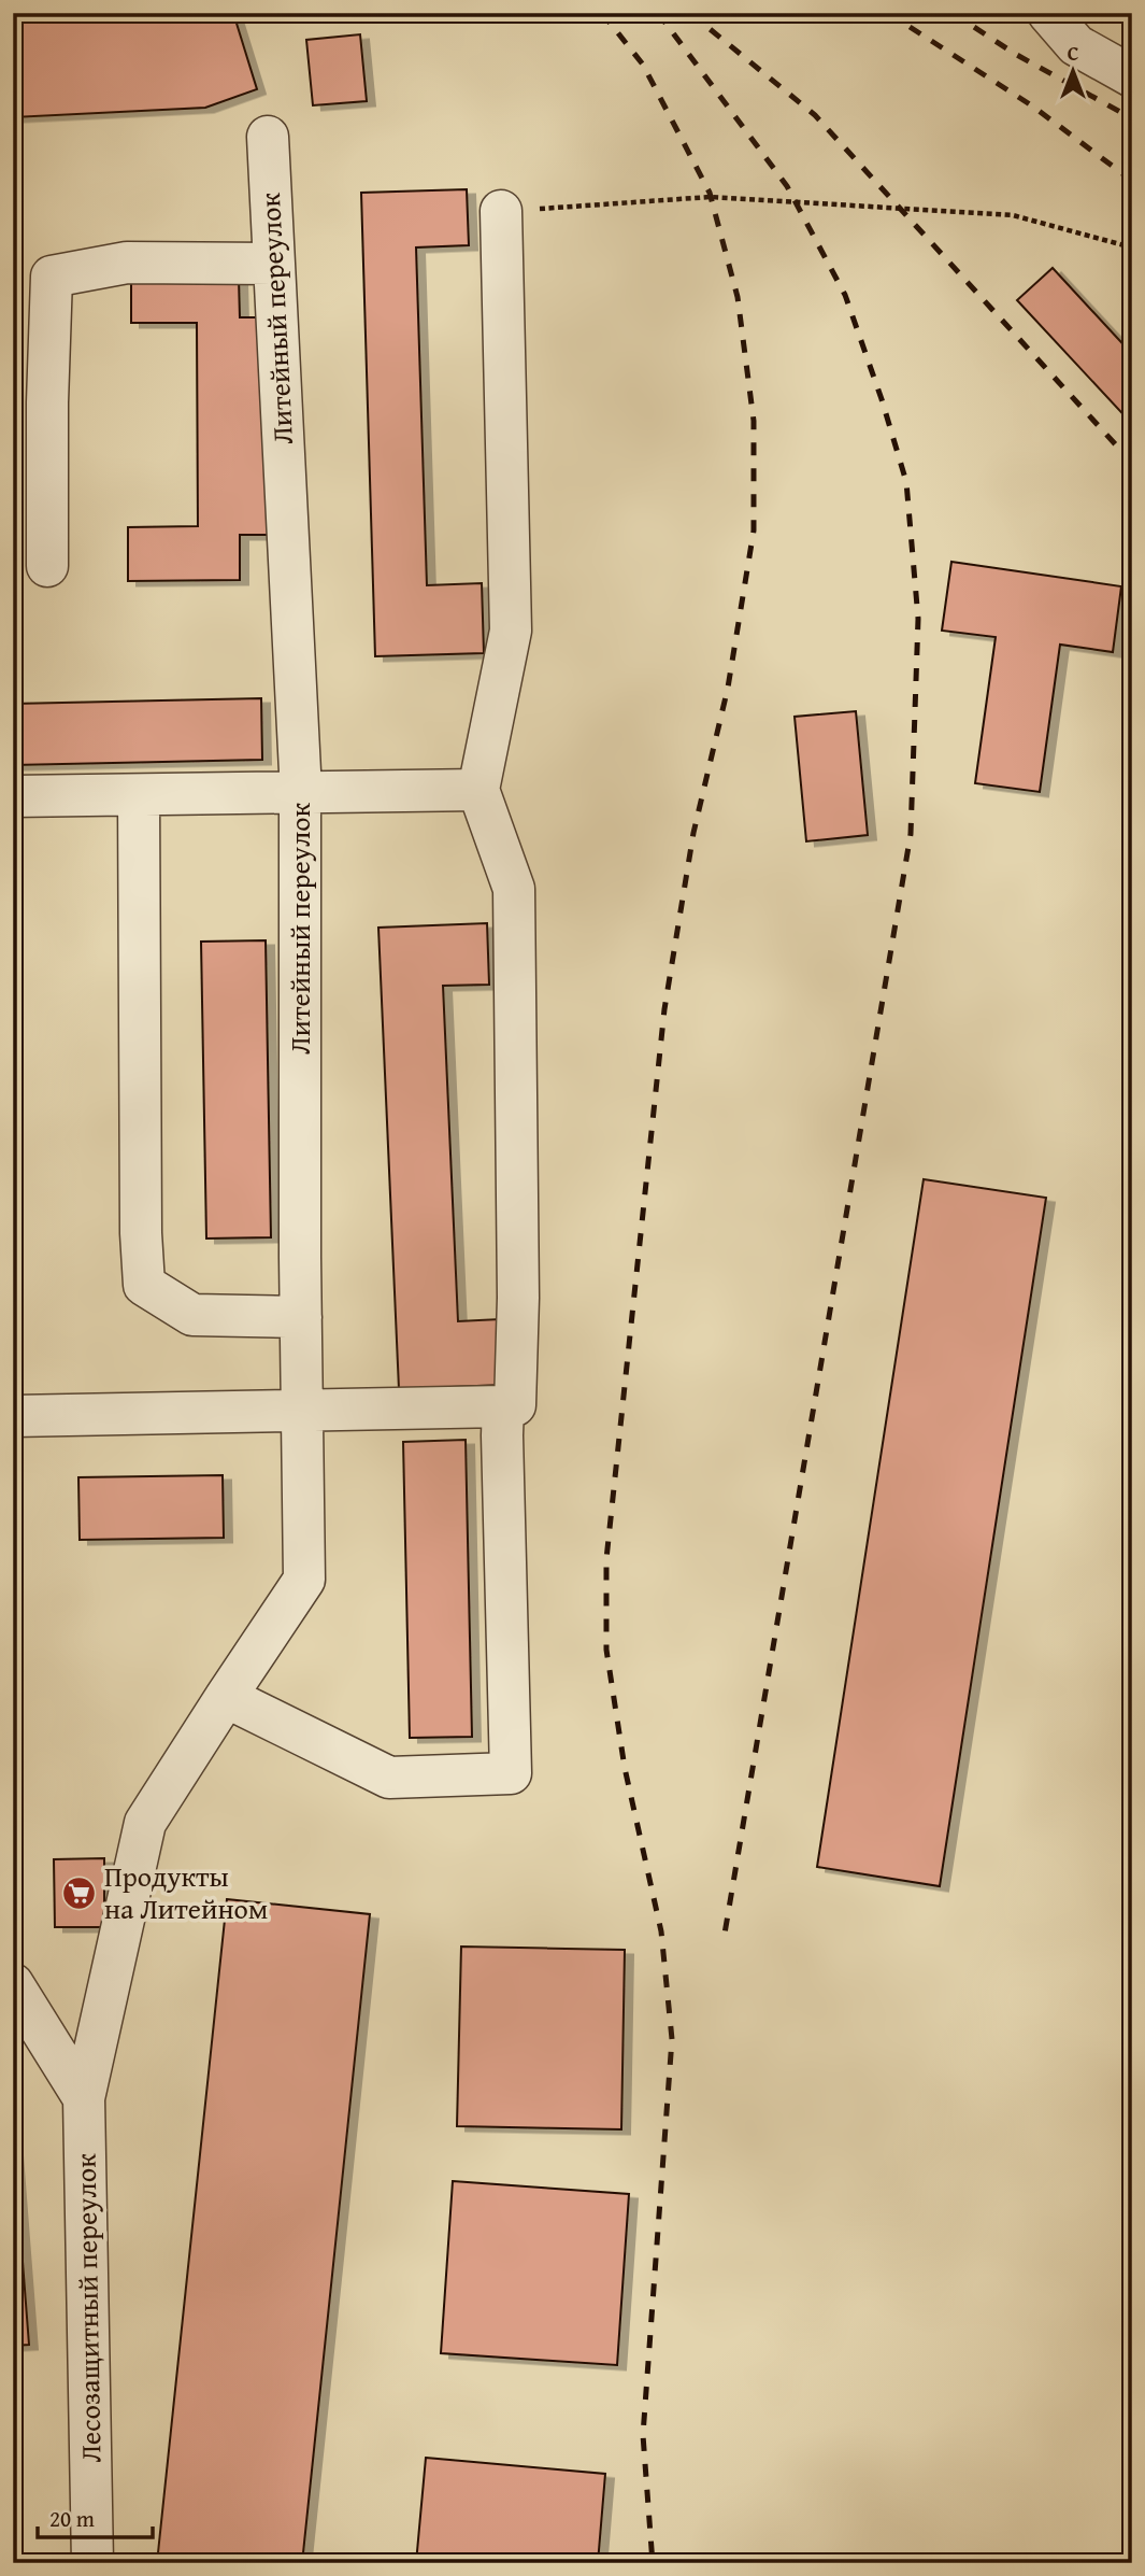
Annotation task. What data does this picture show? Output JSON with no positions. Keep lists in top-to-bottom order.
{
  "streets": {
    "street": ["Литейный переулок", "Лесозащитный переулок"]
  },
  "crossings": [
    ["Литейный переулок", "Лесозащитный переулок"]
  ],
  "places": {
    "supermarket": ["Продукты на Литейном"]
  },
  "scale_bar": "20 m",
  "north": "top"
}
